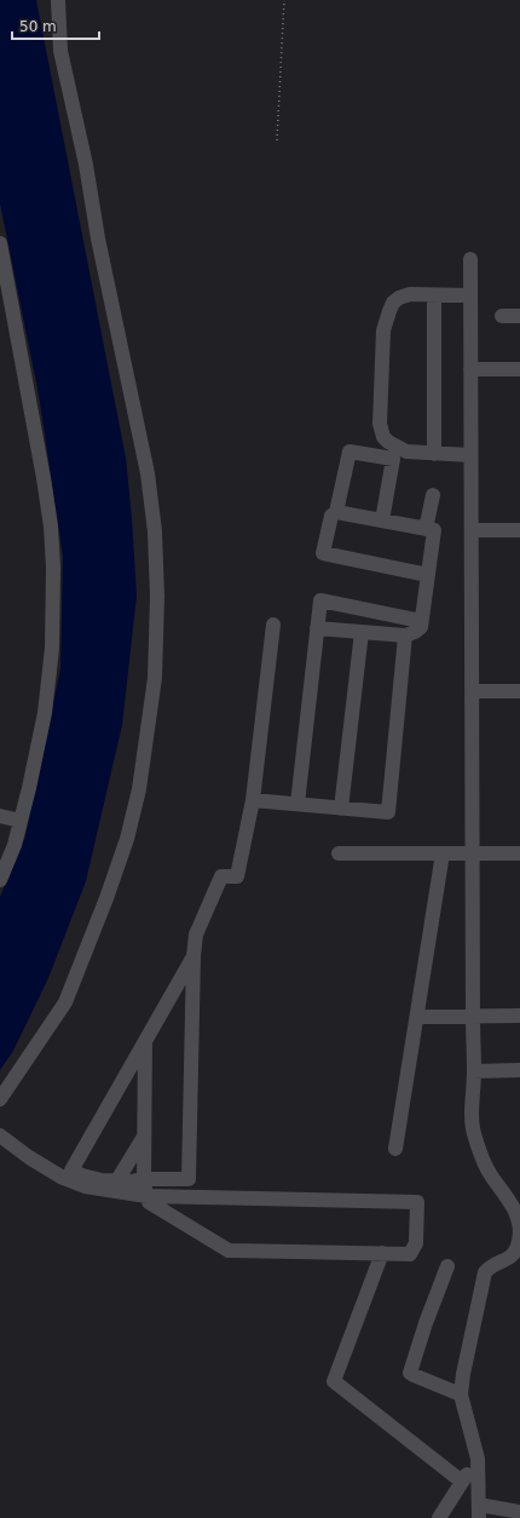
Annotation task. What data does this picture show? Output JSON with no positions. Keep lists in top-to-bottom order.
{
  "scale_bar": "50 m"
}
